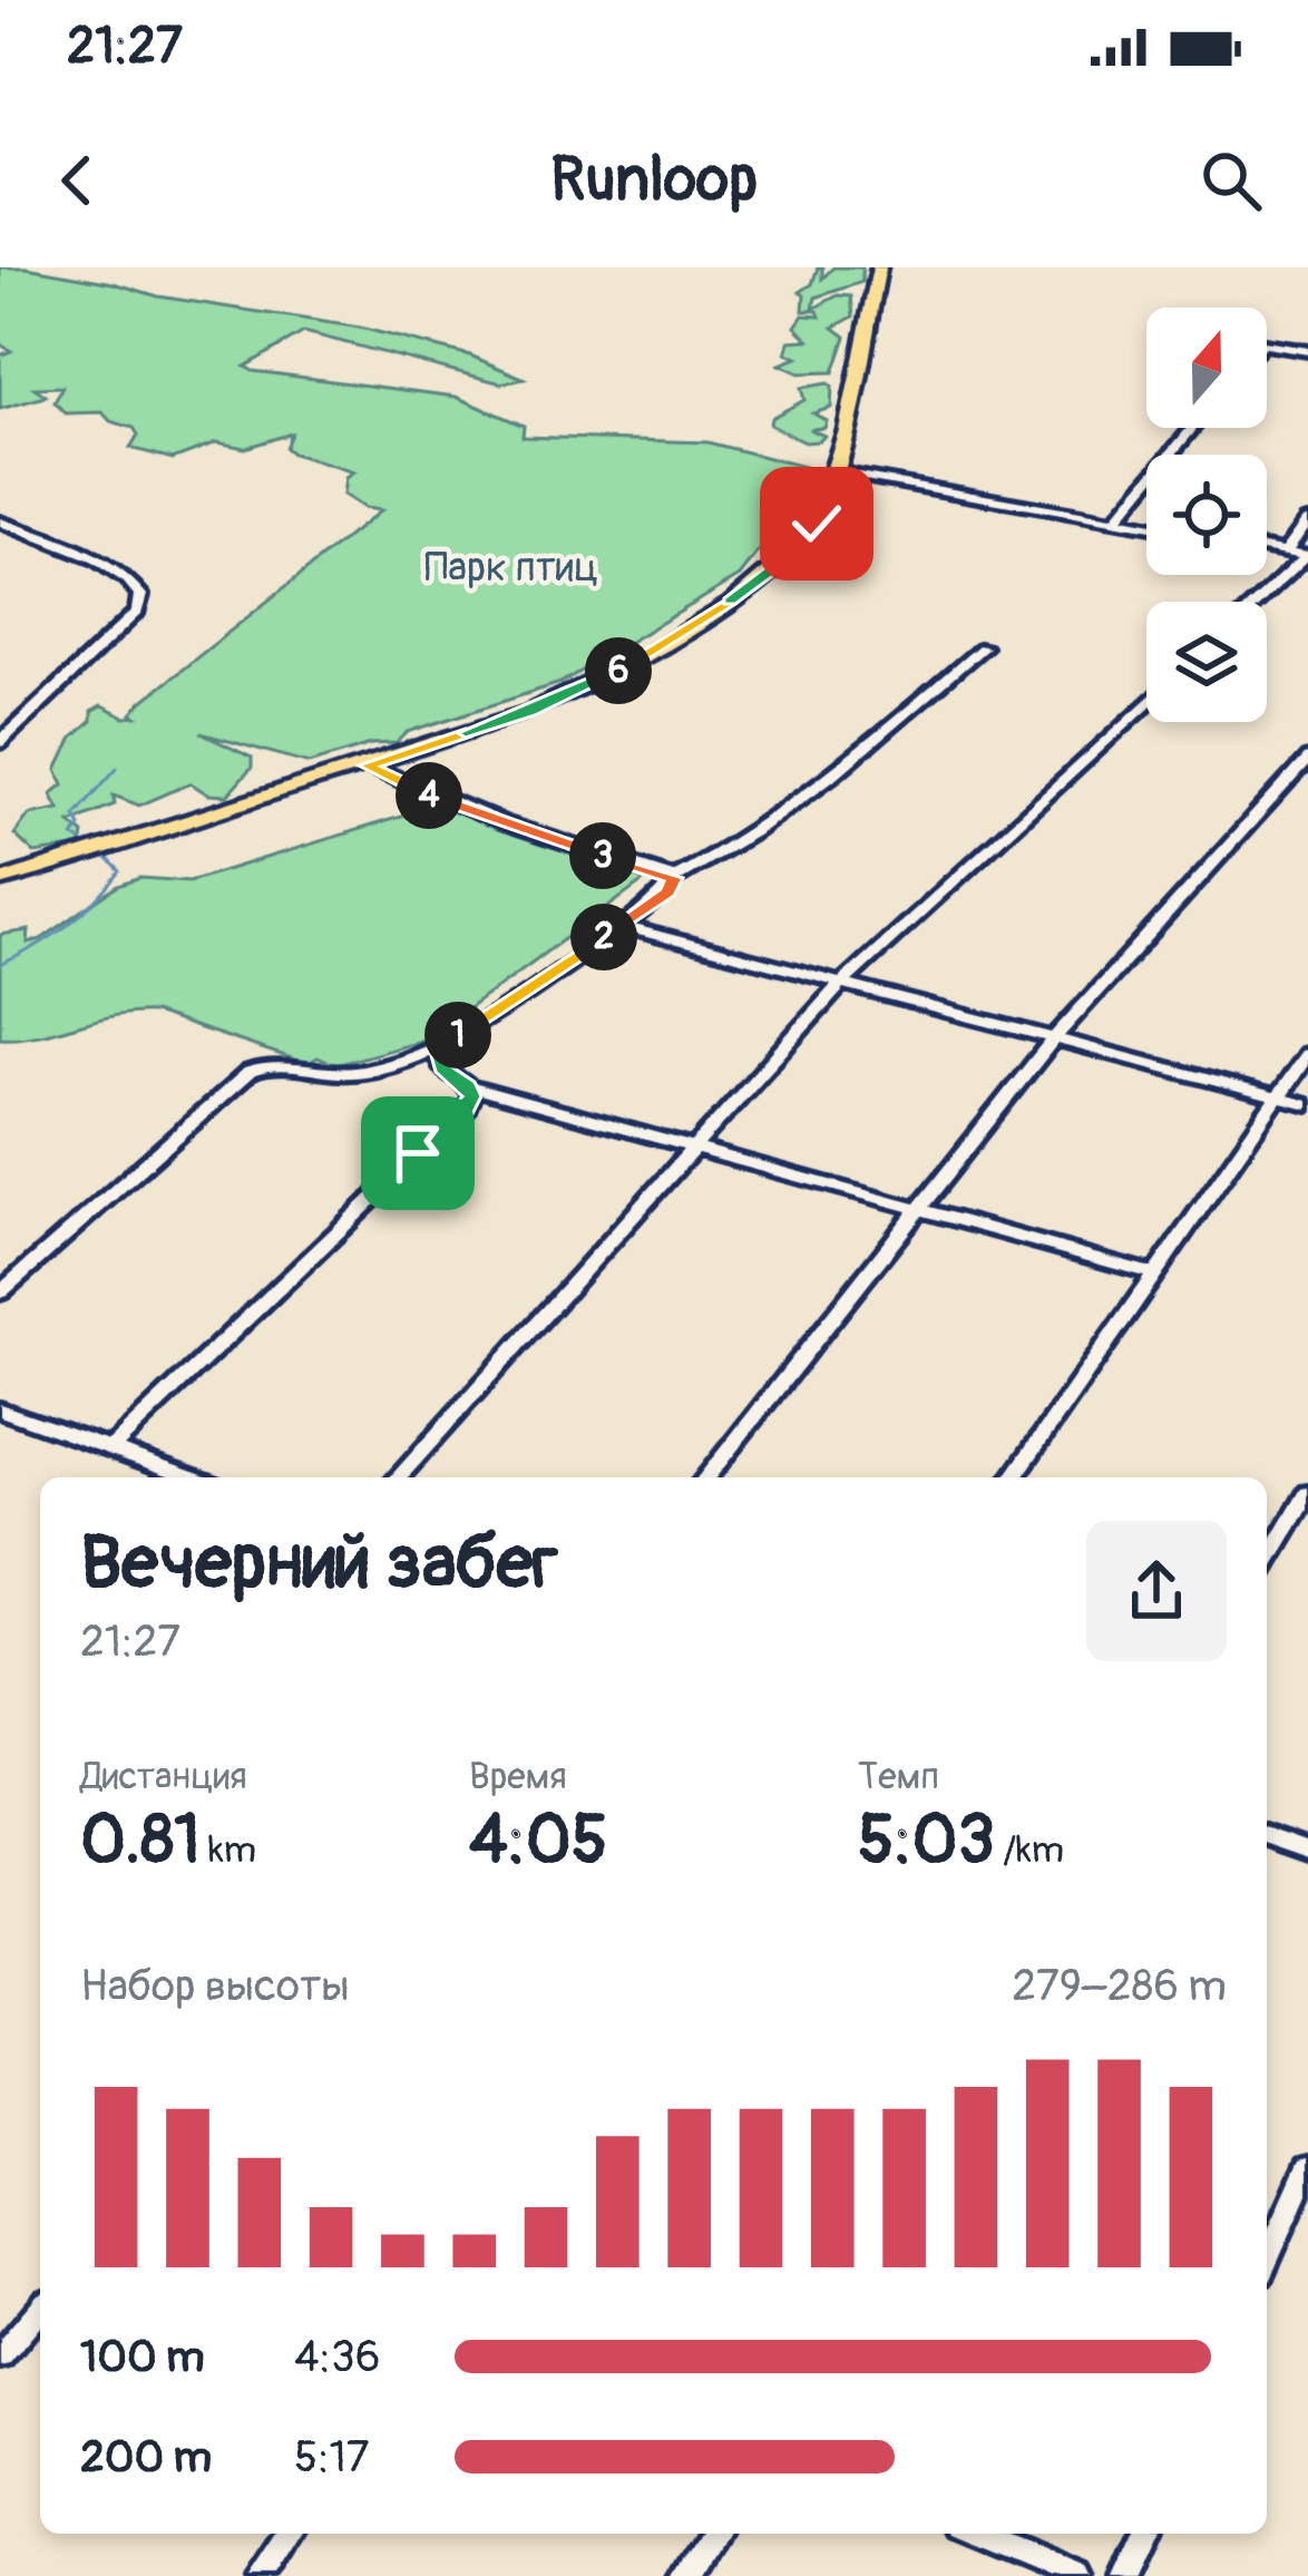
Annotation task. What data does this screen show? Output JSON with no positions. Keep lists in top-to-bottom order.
{
  "parks": ["Парк птиц"],
  "north": "top",
  "page": {
    "status": "21:27",
    "header": "Runloop",
    "pins": [
      "6",
      "4",
      "3",
      "2",
      "1"
    ],
    "heading": ["Вечерний забег", "21:27"],
    "stats": [
      ["Дистанция", "0.81 km"],
      ["Время", "4:05"],
      ["Темп", "5:03 /km"]
    ],
    "chart": ["Набор высоты", "279–286 m"],
    "list": [
      {
        "name": "100 m",
        "note": "4:36"
      },
      {
        "name": "200 m",
        "note": "5:17"
      }
    ]
  }
}
